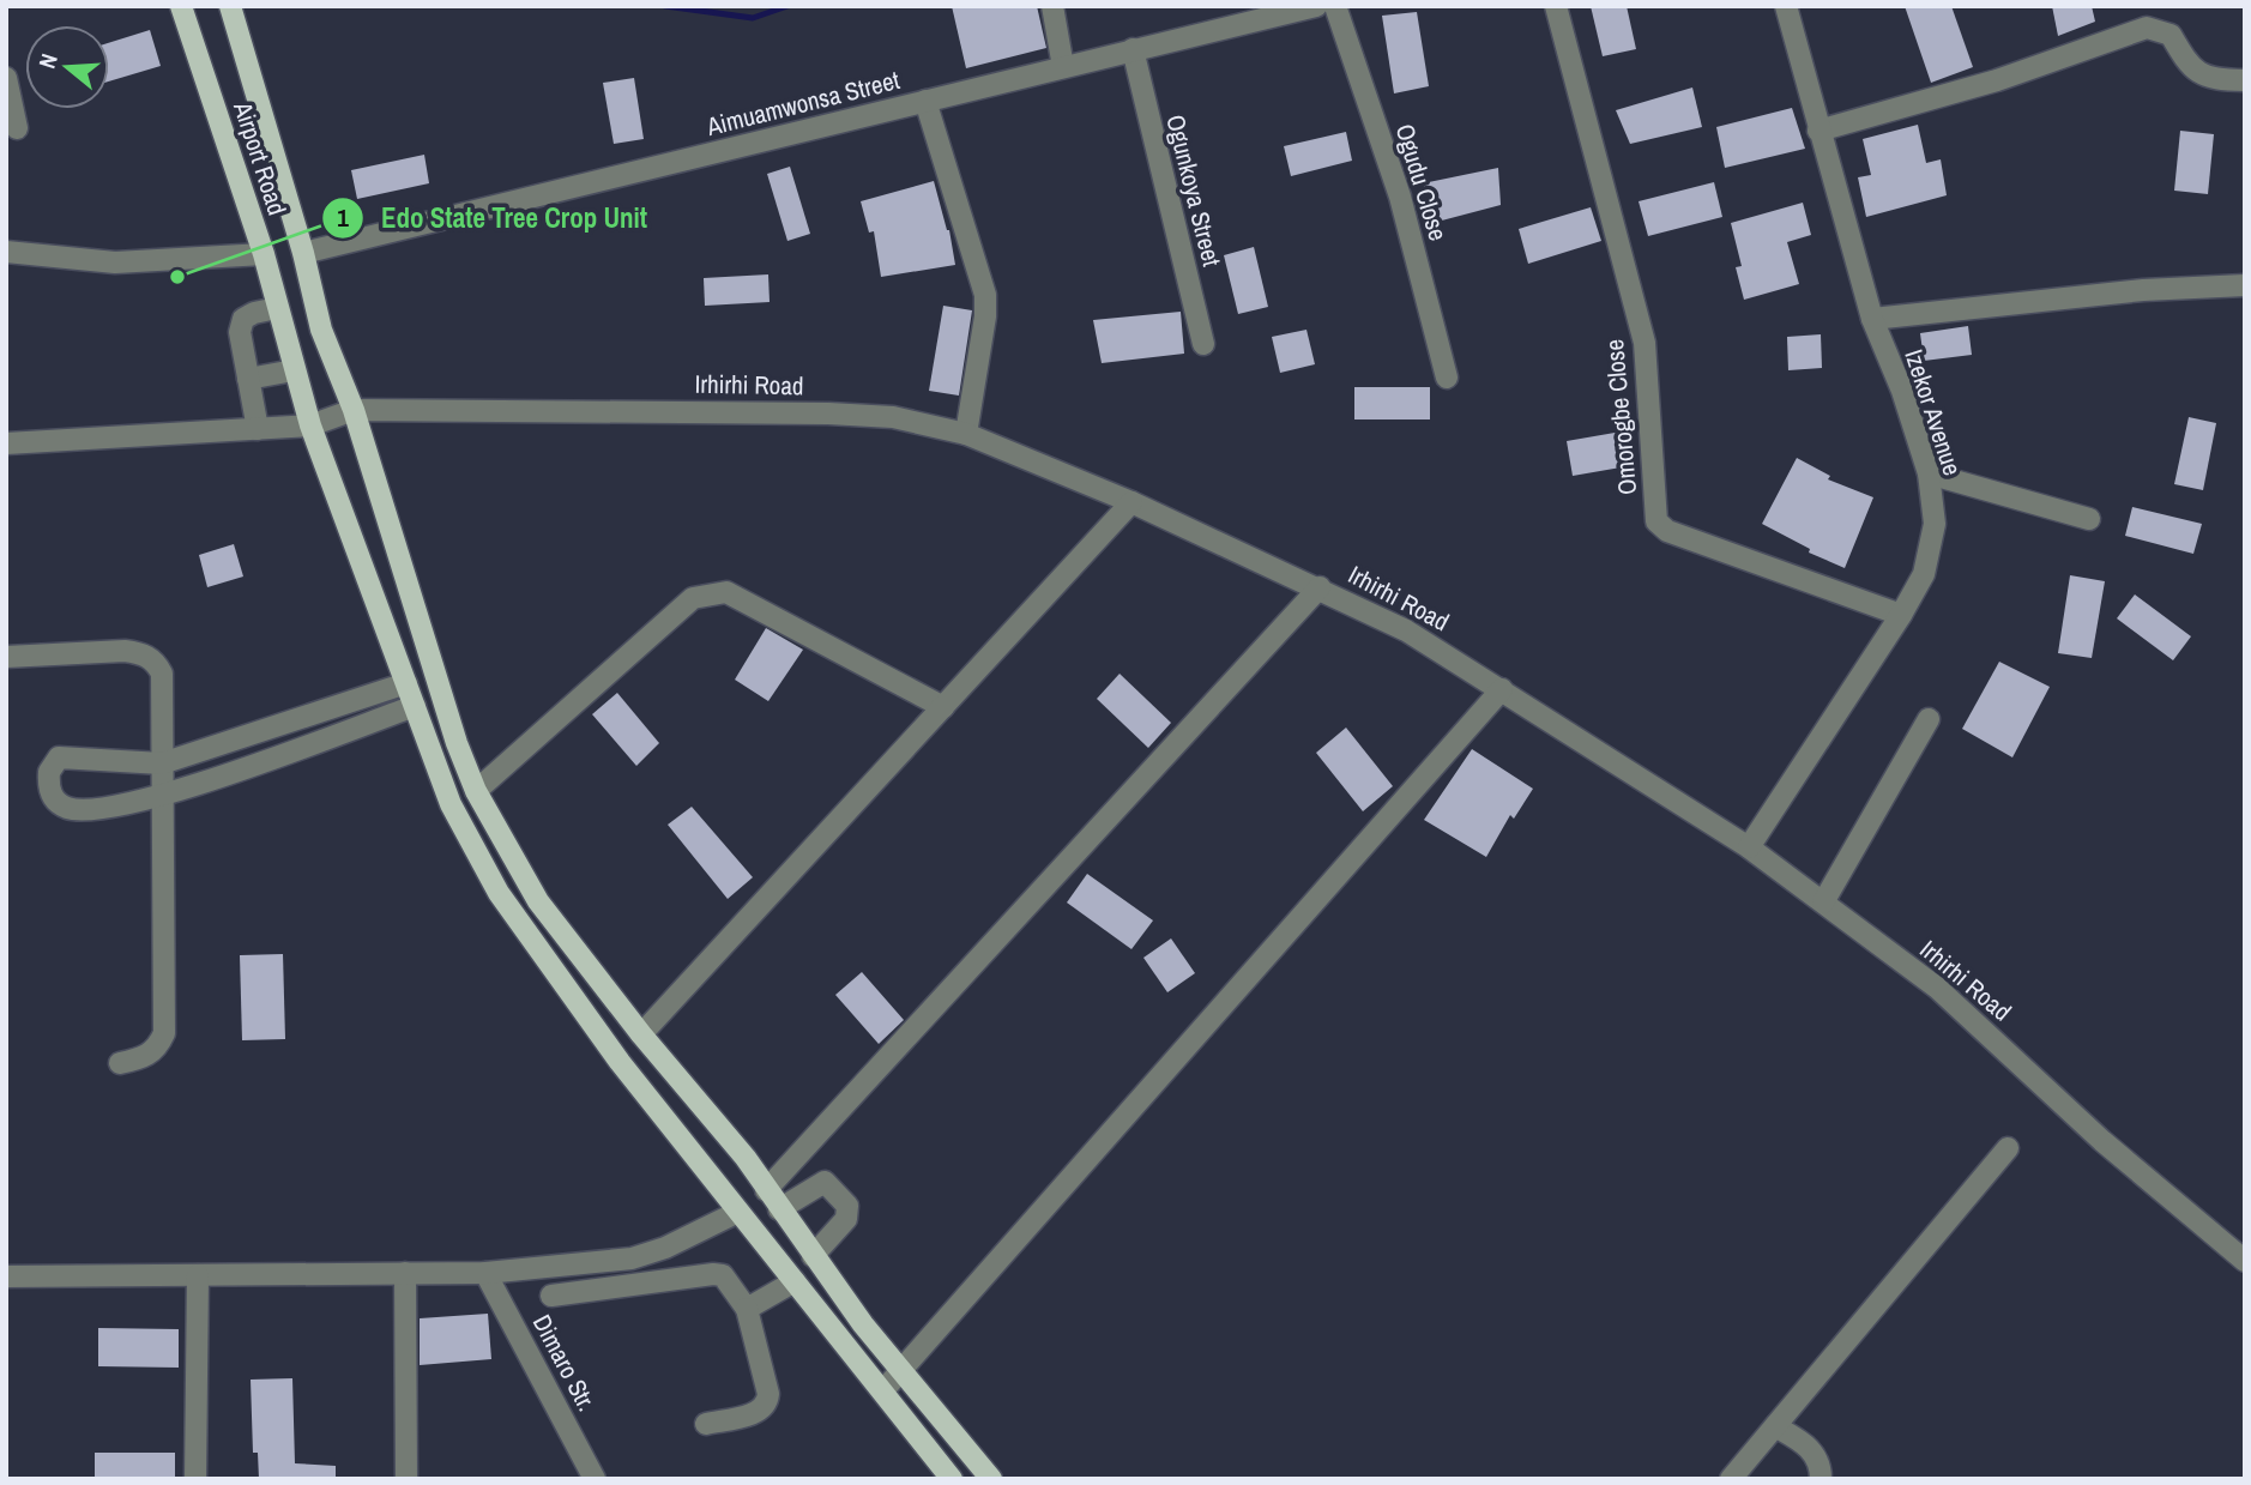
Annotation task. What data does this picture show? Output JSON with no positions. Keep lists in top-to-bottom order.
{
  "streets": {
    "main road": ["Airport Road"],
    "street": [
      "Aimuamwonsa Street",
      "Ogudu Close",
      "Ogunkoya Street",
      "Irhirhi Road",
      "Izekor Avenue",
      "Omorogbe Close",
      "Dimaro Str."
    ]
  },
  "crossings": [
    ["Aimuamwonsa Street", "Airport Road"],
    ["Aimuamwonsa Street", "Ogunkoya Street"],
    ["Airport Road", "Irhirhi Road"],
    ["Irhirhi Road", "Izekor Avenue"],
    ["Izekor Avenue", "Omorogbe Close"]
  ],
  "places": ["Edo State Tree Crop Unit"],
  "north": "left"
}
